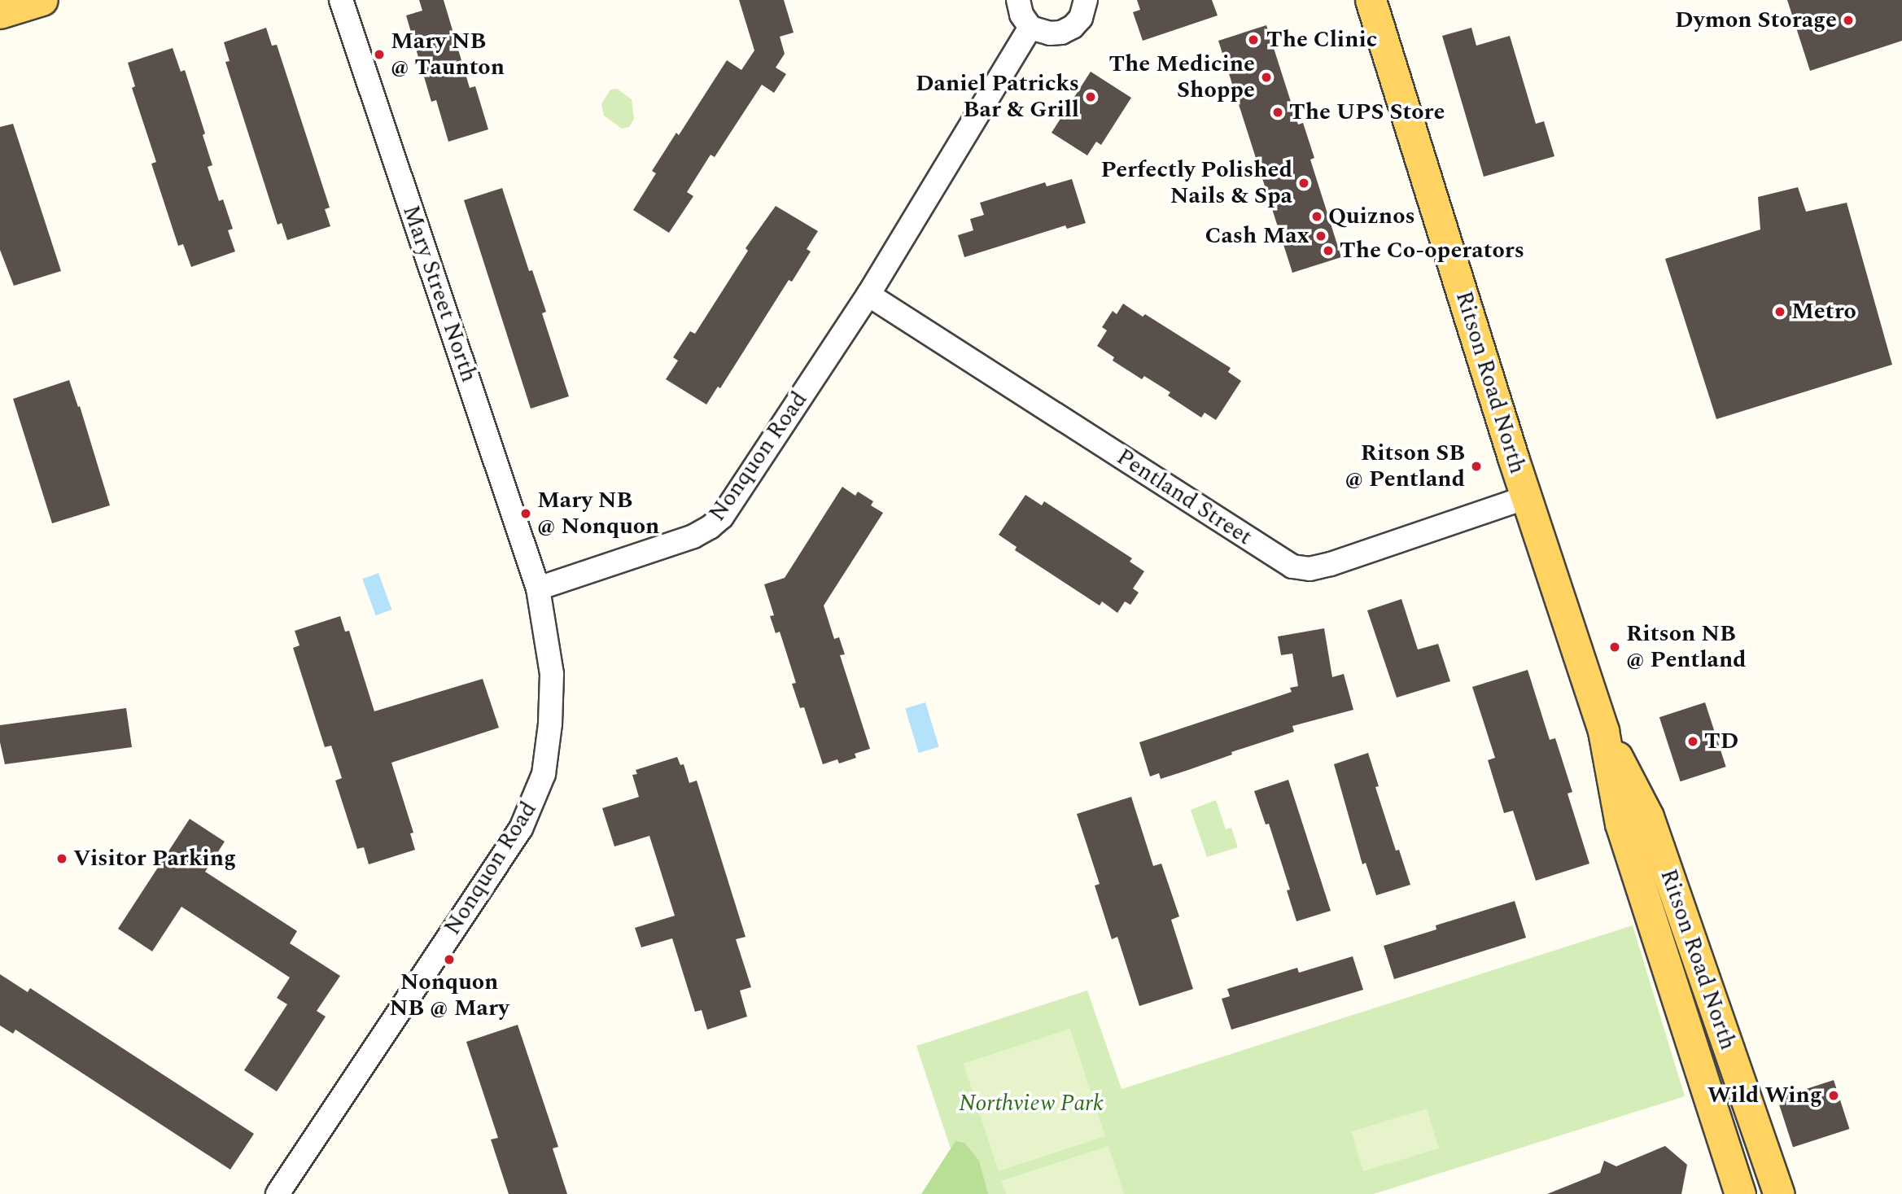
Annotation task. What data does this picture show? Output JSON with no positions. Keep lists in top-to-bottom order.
{
  "streets": {
    "main road": ["Ritson Road North"],
    "street": ["Mary Street North", "Nonquon Road", "Pentland Street"]
  },
  "crossings": [
    ["Mary Street North", "Nonquon Road"],
    ["Ritson Road North", "Pentland Street"],
    ["Nonquon Road", "Pentland Street"]
  ],
  "parks": ["Northview Park"],
  "places": [
    "Dymon Storage",
    "The Clinic",
    "Mary NB @ Taunton",
    "The Medicine Shoppe",
    "Daniel Patricks Bar & Grill",
    "The UPS Store",
    "Perfectly Polished Nails & Spa",
    "Quiznos",
    "Cash Max",
    "The Co-operators",
    "Metro",
    "Ritson SB @ Pentland",
    "Mary NB @ Nonquon",
    "Ritson NB @ Pentland",
    "TD",
    "Visitor Parking",
    "Nonquon NB @ Mary",
    "Wild Wing"
  ]
}
